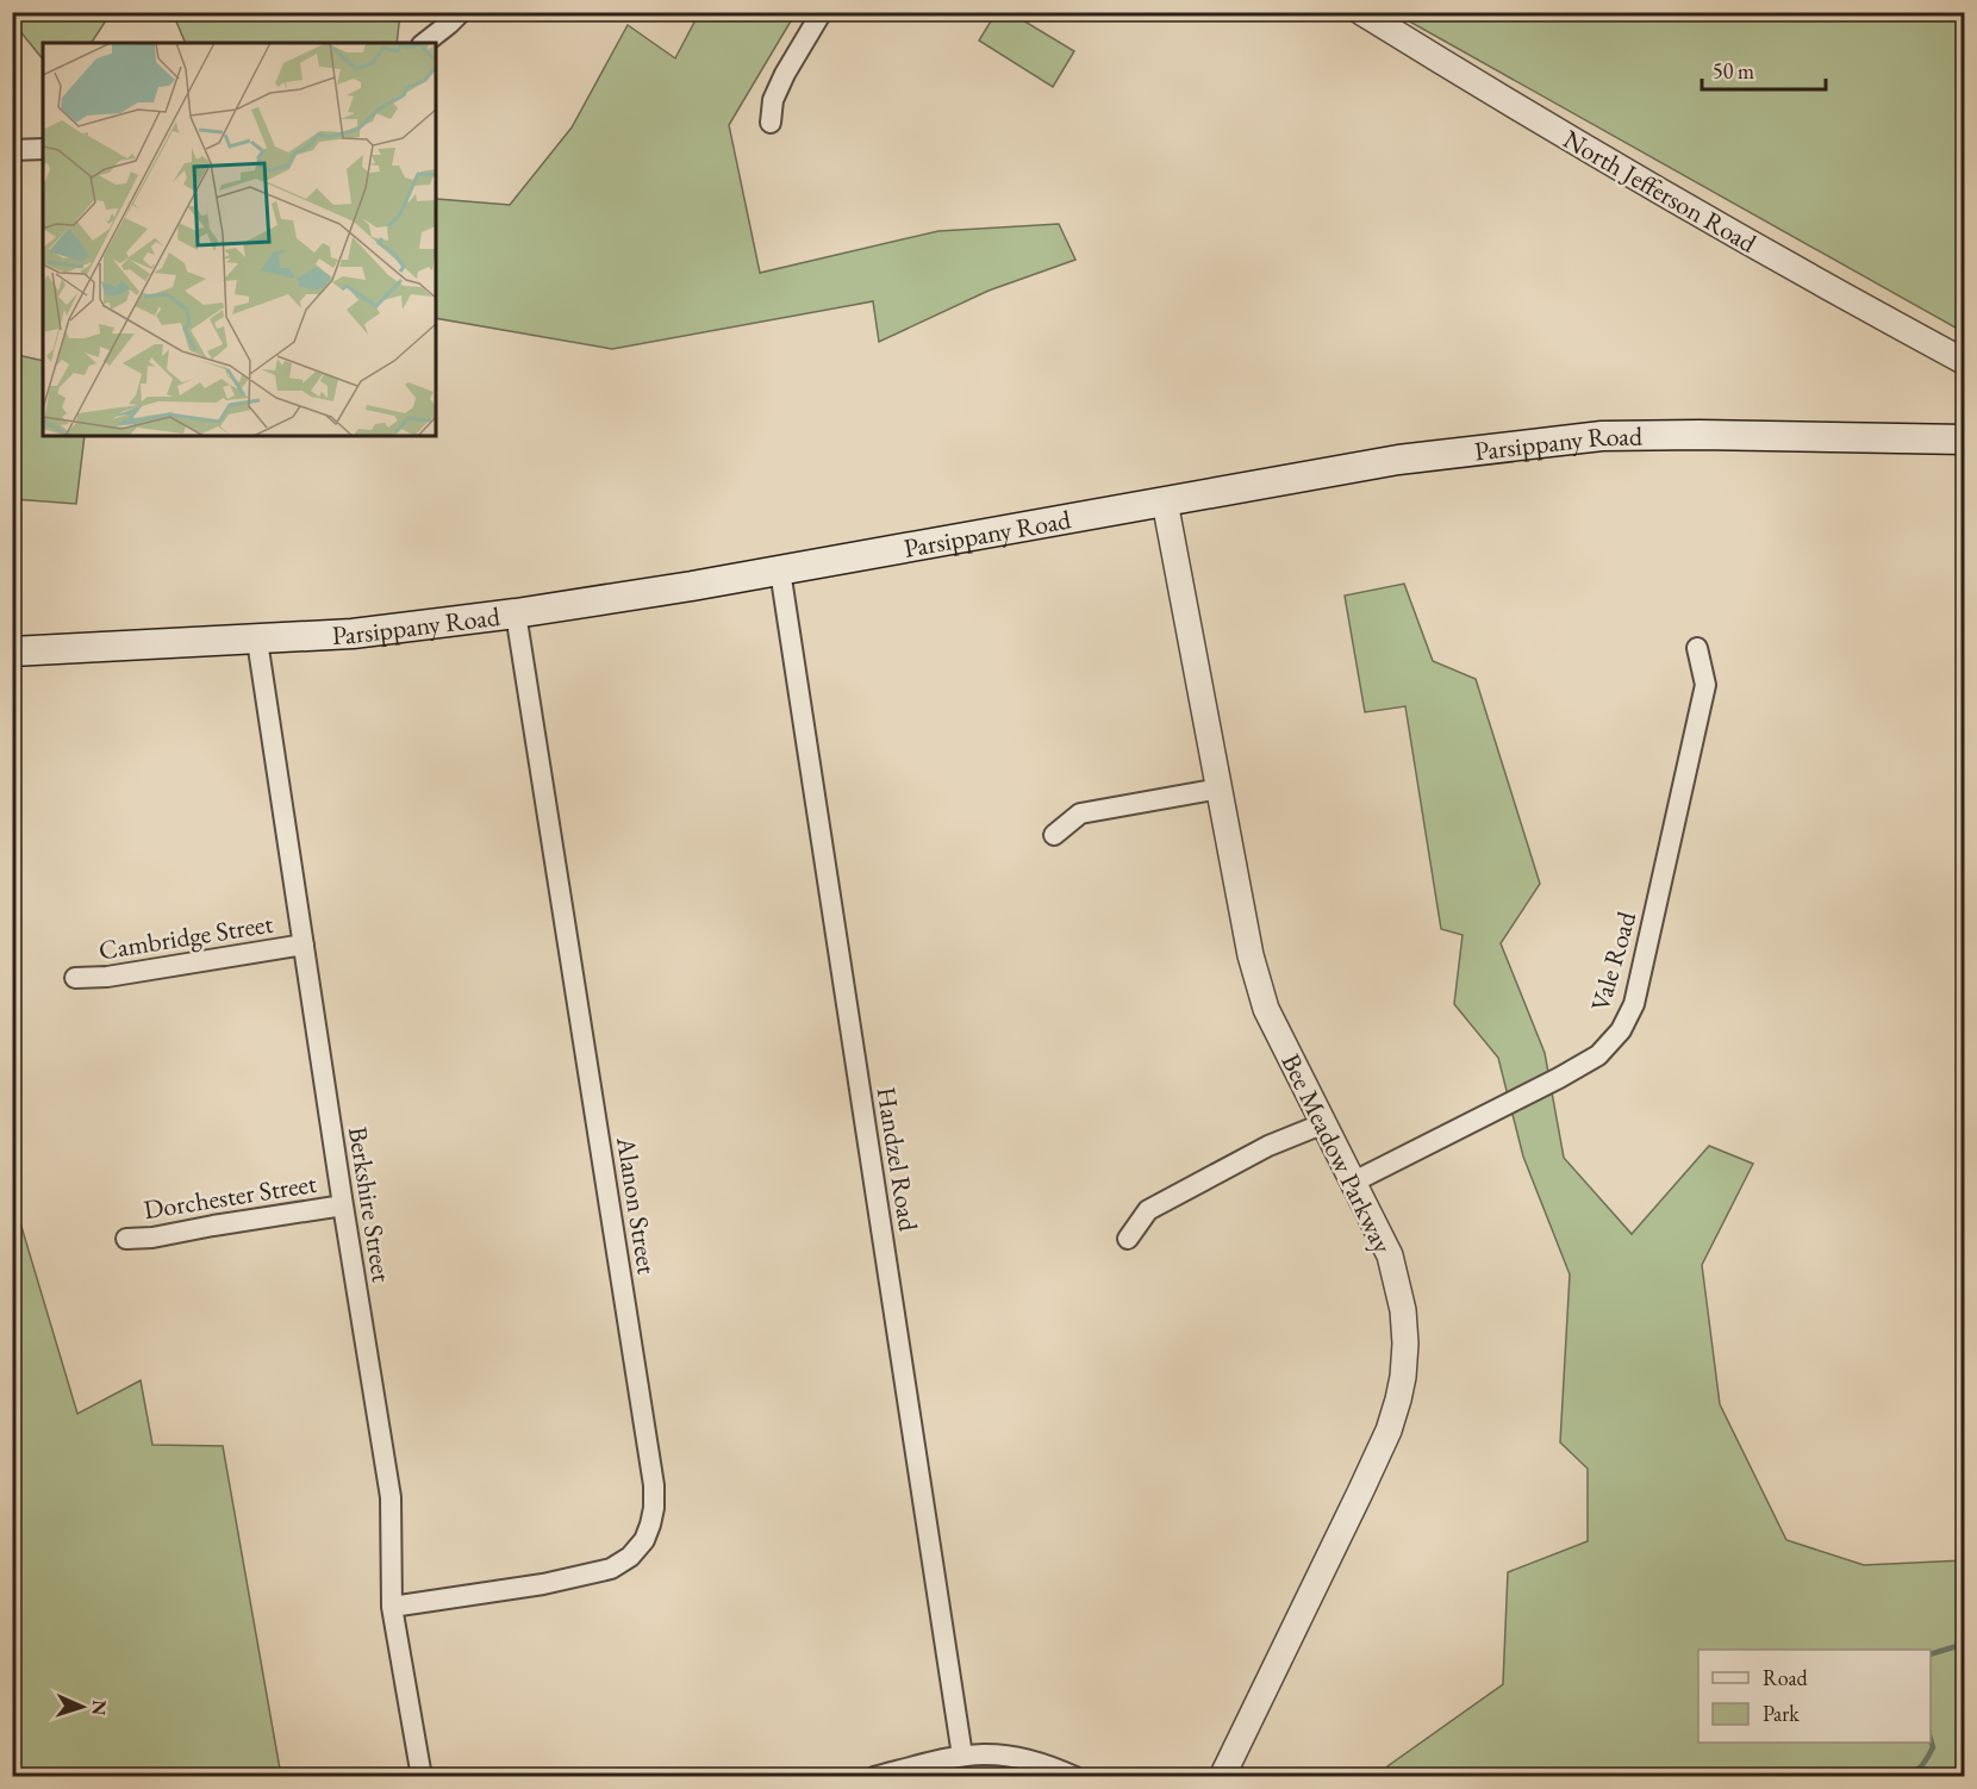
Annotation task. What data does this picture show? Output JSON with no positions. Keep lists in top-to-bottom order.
{
  "streets": {
    "main road": ["Parsippany Road"],
    "street": [
      "North Jefferson Road",
      "Cambridge Street",
      "Vale Road",
      "Bee Meadow Parkway",
      "Handzel Road",
      "Dorchester Street",
      "Berkshire Street",
      "Alanon Street"
    ]
  },
  "crossings": [
    ["Parsippany Road", "Bee Meadow Parkway"],
    ["Parsippany Road", "Handzel Road"],
    ["Parsippany Road", "Berkshire Street"],
    ["Parsippany Road", "Alanon Street"],
    ["Cambridge Street", "Berkshire Street"],
    ["Vale Road", "Bee Meadow Parkway"],
    ["Dorchester Street", "Berkshire Street"],
    ["Berkshire Street", "Alanon Street"]
  ],
  "legend": ["Road", "Park"],
  "scale_bar": "50 m",
  "north": "right"
}
